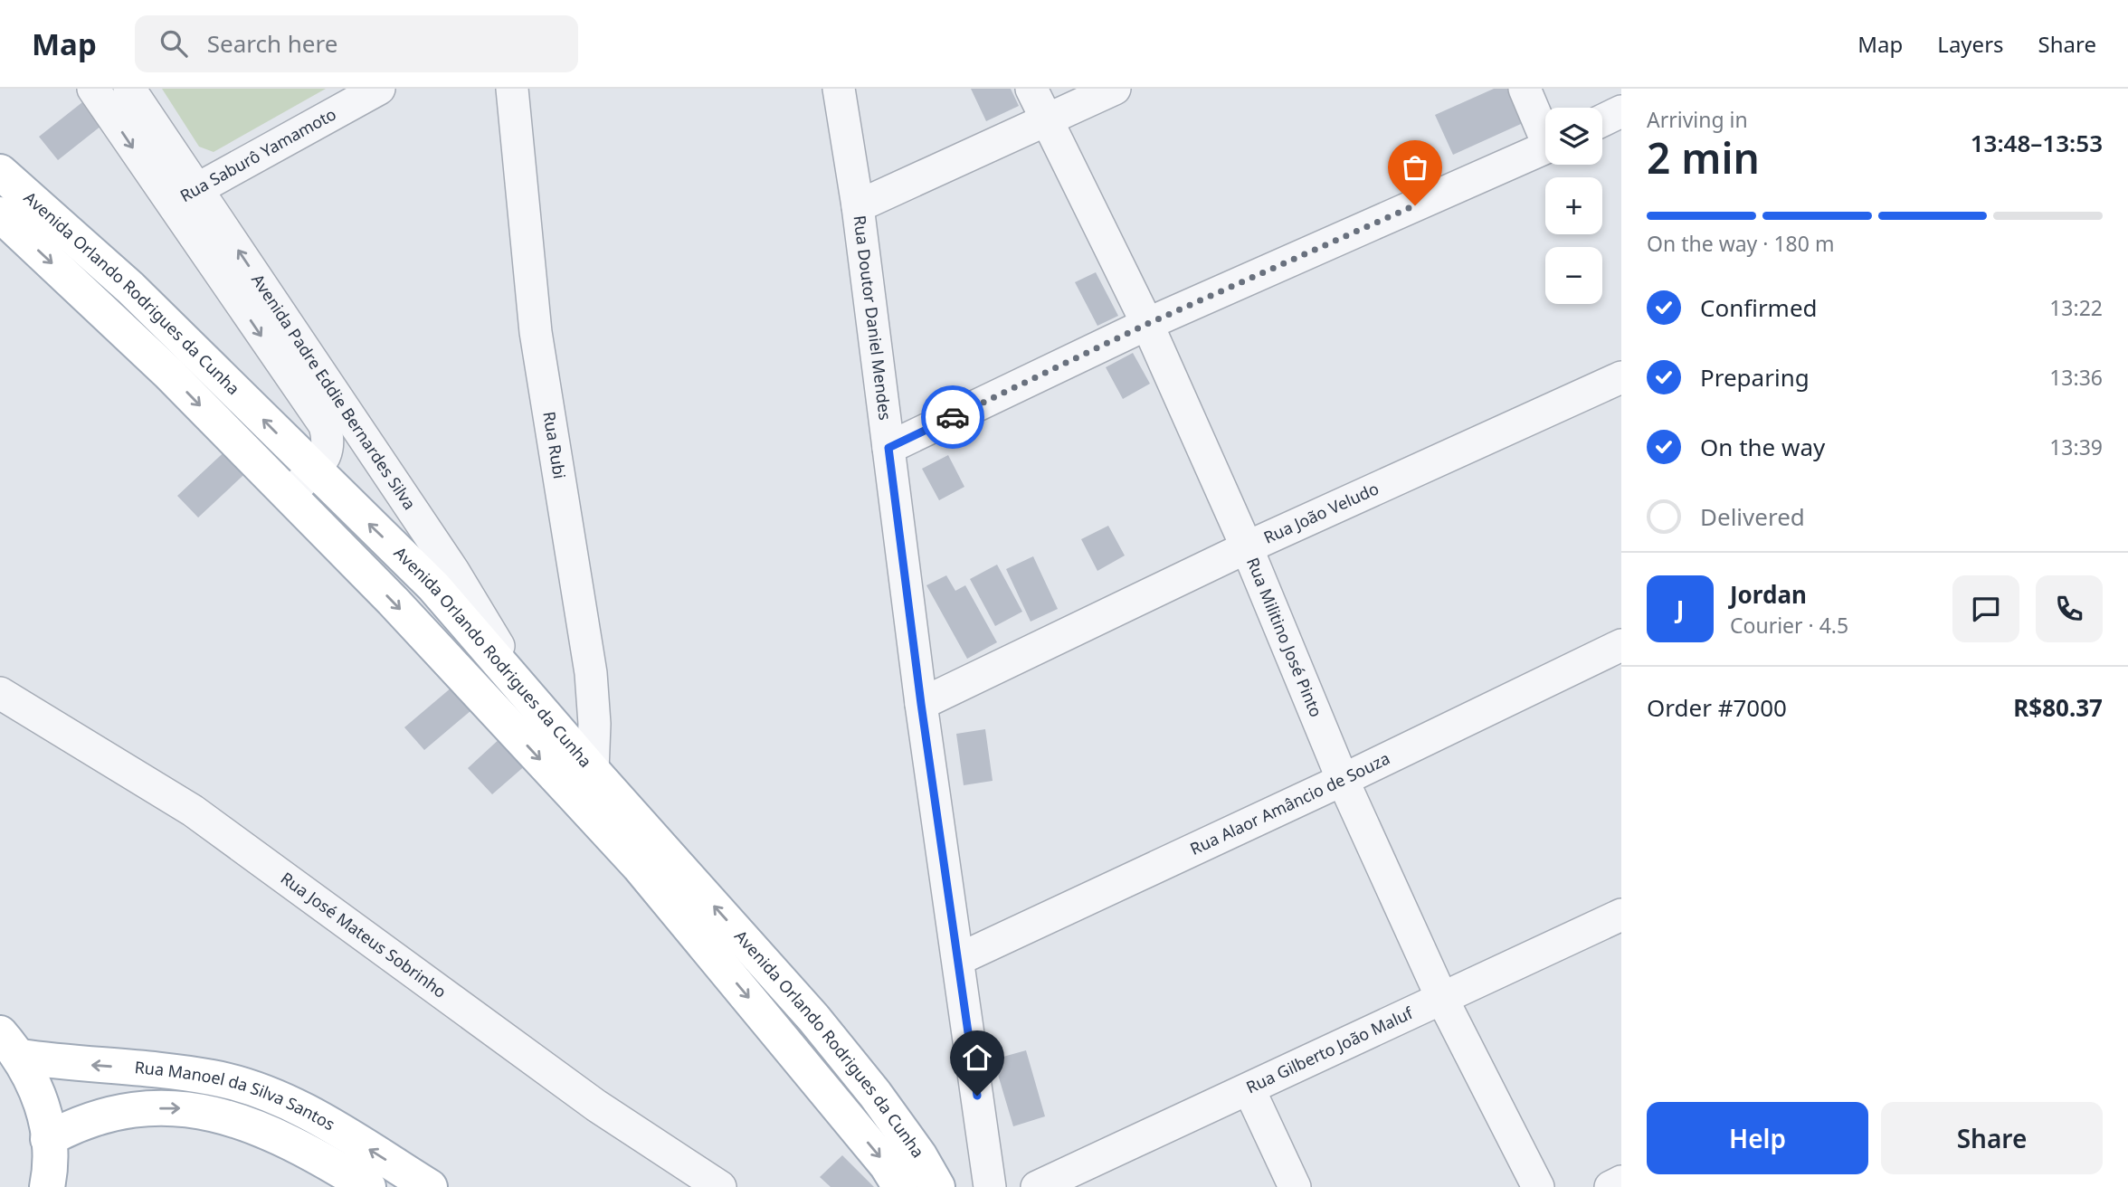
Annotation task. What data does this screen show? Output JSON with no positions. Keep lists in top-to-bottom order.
{
  "streets": {
    "main road": ["Avenida Orlando Rodrigues da Cunha", "Rua Manoel da Silva Santos"],
    "street": [
      "Rua Saburô Yamamoto",
      "Rua Doutor Daniel Mendes",
      "Avenida Padre Eddie Bernardes Silva",
      "Rua Rubi",
      "Rua João Veludo",
      "Rua Militino José Pinto",
      "Rua Alaor Amâncio de Souza",
      "Rua José Mateus Sobrinho",
      "Rua Gilberto João Maluf"
    ]
  },
  "crossings": [
    ["Rua Saburô Yamamoto", "Avenida Padre Eddie Bernardes Silva"],
    ["Avenida Orlando Rodrigues da Cunha", "Avenida Padre Eddie Bernardes Silva"],
    ["Avenida Orlando Rodrigues da Cunha", "Rua Rubi"],
    ["Rua Doutor Daniel Mendes", "Rua João Veludo"],
    ["Rua Doutor Daniel Mendes", "Rua Alaor Amâncio de Souza"],
    ["Rua João Veludo", "Rua Militino José Pinto"],
    ["Rua Militino José Pinto", "Rua Alaor Amâncio de Souza"],
    ["Rua Militino José Pinto", "Rua Gilberto João Maluf"]
  ],
  "page": {
    "header": "Map",
    "search": "Search here",
    "nav": ["Map", "Layers", "Share"],
    "heading": ["2 min", "Arriving in", "13:48–13:53"],
    "panel": [
      "Jordan",
      "Courier · 4.5",
      "Order #7000",
      "R$80.37"
    ],
    "map_buttons": ["+", "−"],
    "bar": "On the way · 180 m",
    "list": [
      ["Confirmed", "13:22"],
      ["Preparing", "13:36"],
      ["On the way", "13:39"],
      "Delivered"
    ],
    "round": "J",
    "buttons": ["Help", "Share"]
  }
}
